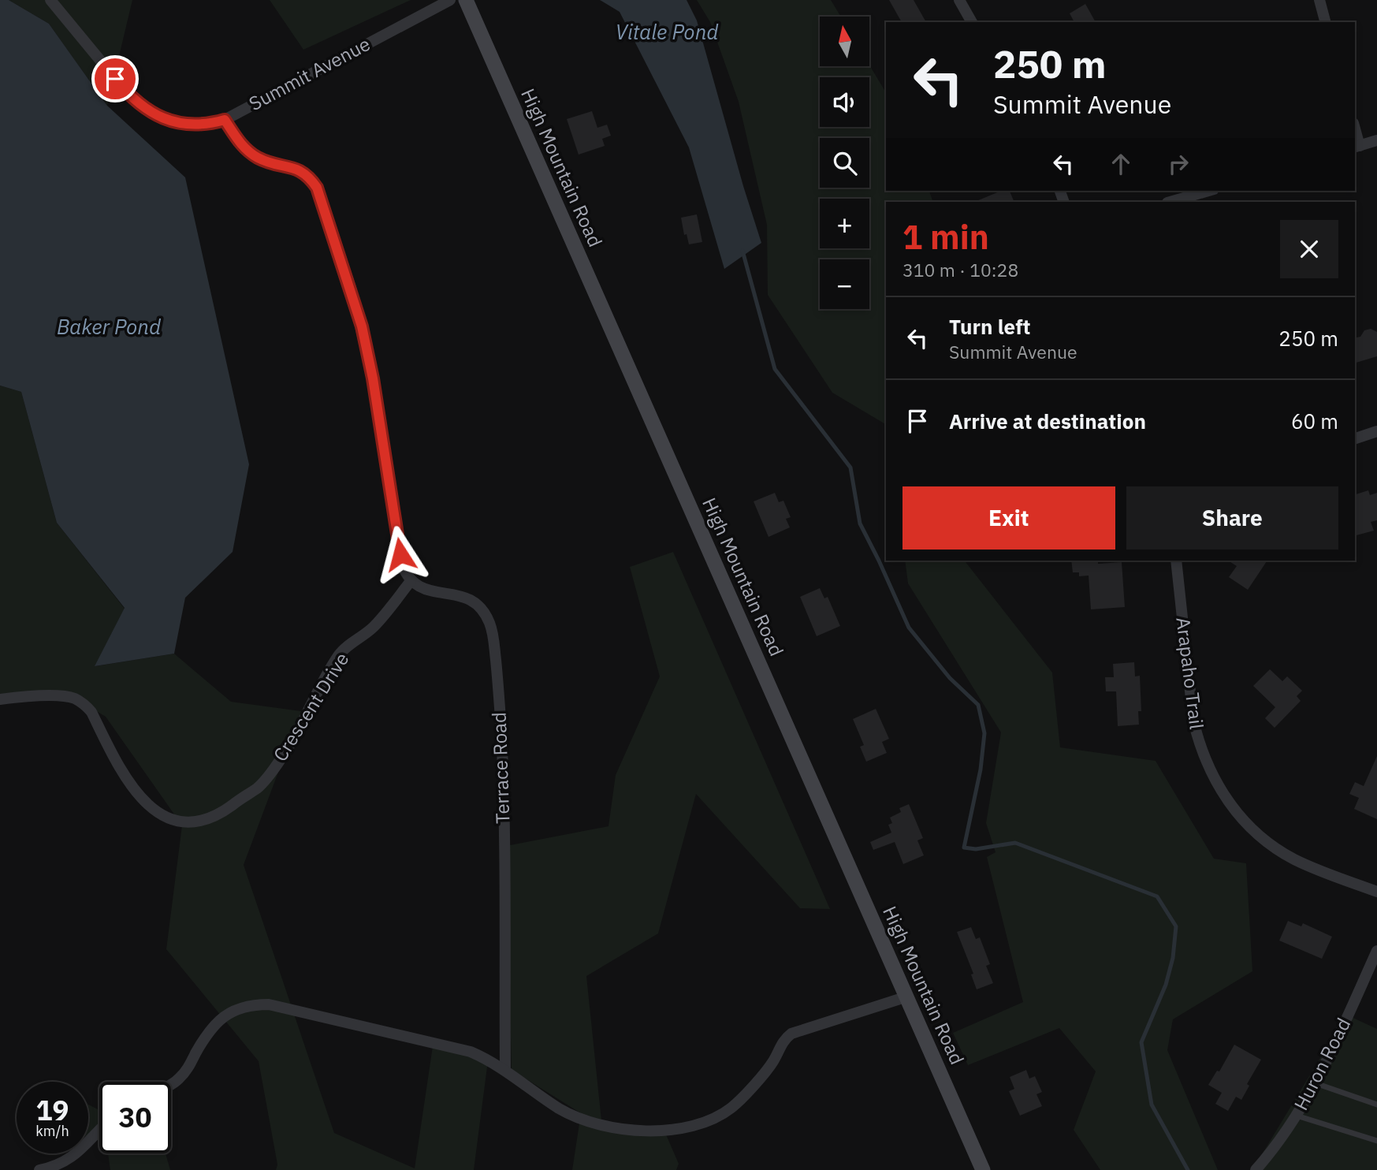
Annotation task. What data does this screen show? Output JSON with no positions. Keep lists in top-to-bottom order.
{
  "streets": {
    "main road": ["High Mountain Road"],
    "street": [
      "Summit Avenue",
      "Arapaho Trail",
      "Crescent Drive",
      "Terrace Road",
      "Huron Road"
    ]
  },
  "crossings": [
    ["Crescent Drive", "Terrace Road"]
  ],
  "water": ["Vitale Pond", "Baker Pond"],
  "north": "top",
  "page": {
    "map_buttons": ["+", "−"],
    "turn": ["250 m", "Summit Avenue"],
    "heading": ["1 min", "310 m · 10:28"],
    "list": [
      {
        "name": "Turn left",
        "note": "Summit Avenue",
        "value": "250 m"
      },
      {
        "name": "Arrive at destination",
        "value": "60 m"
      }
    ],
    "buttons": ["Exit", "Share"],
    "speed": "19 km/h",
    "limit": "30"
  }
}
